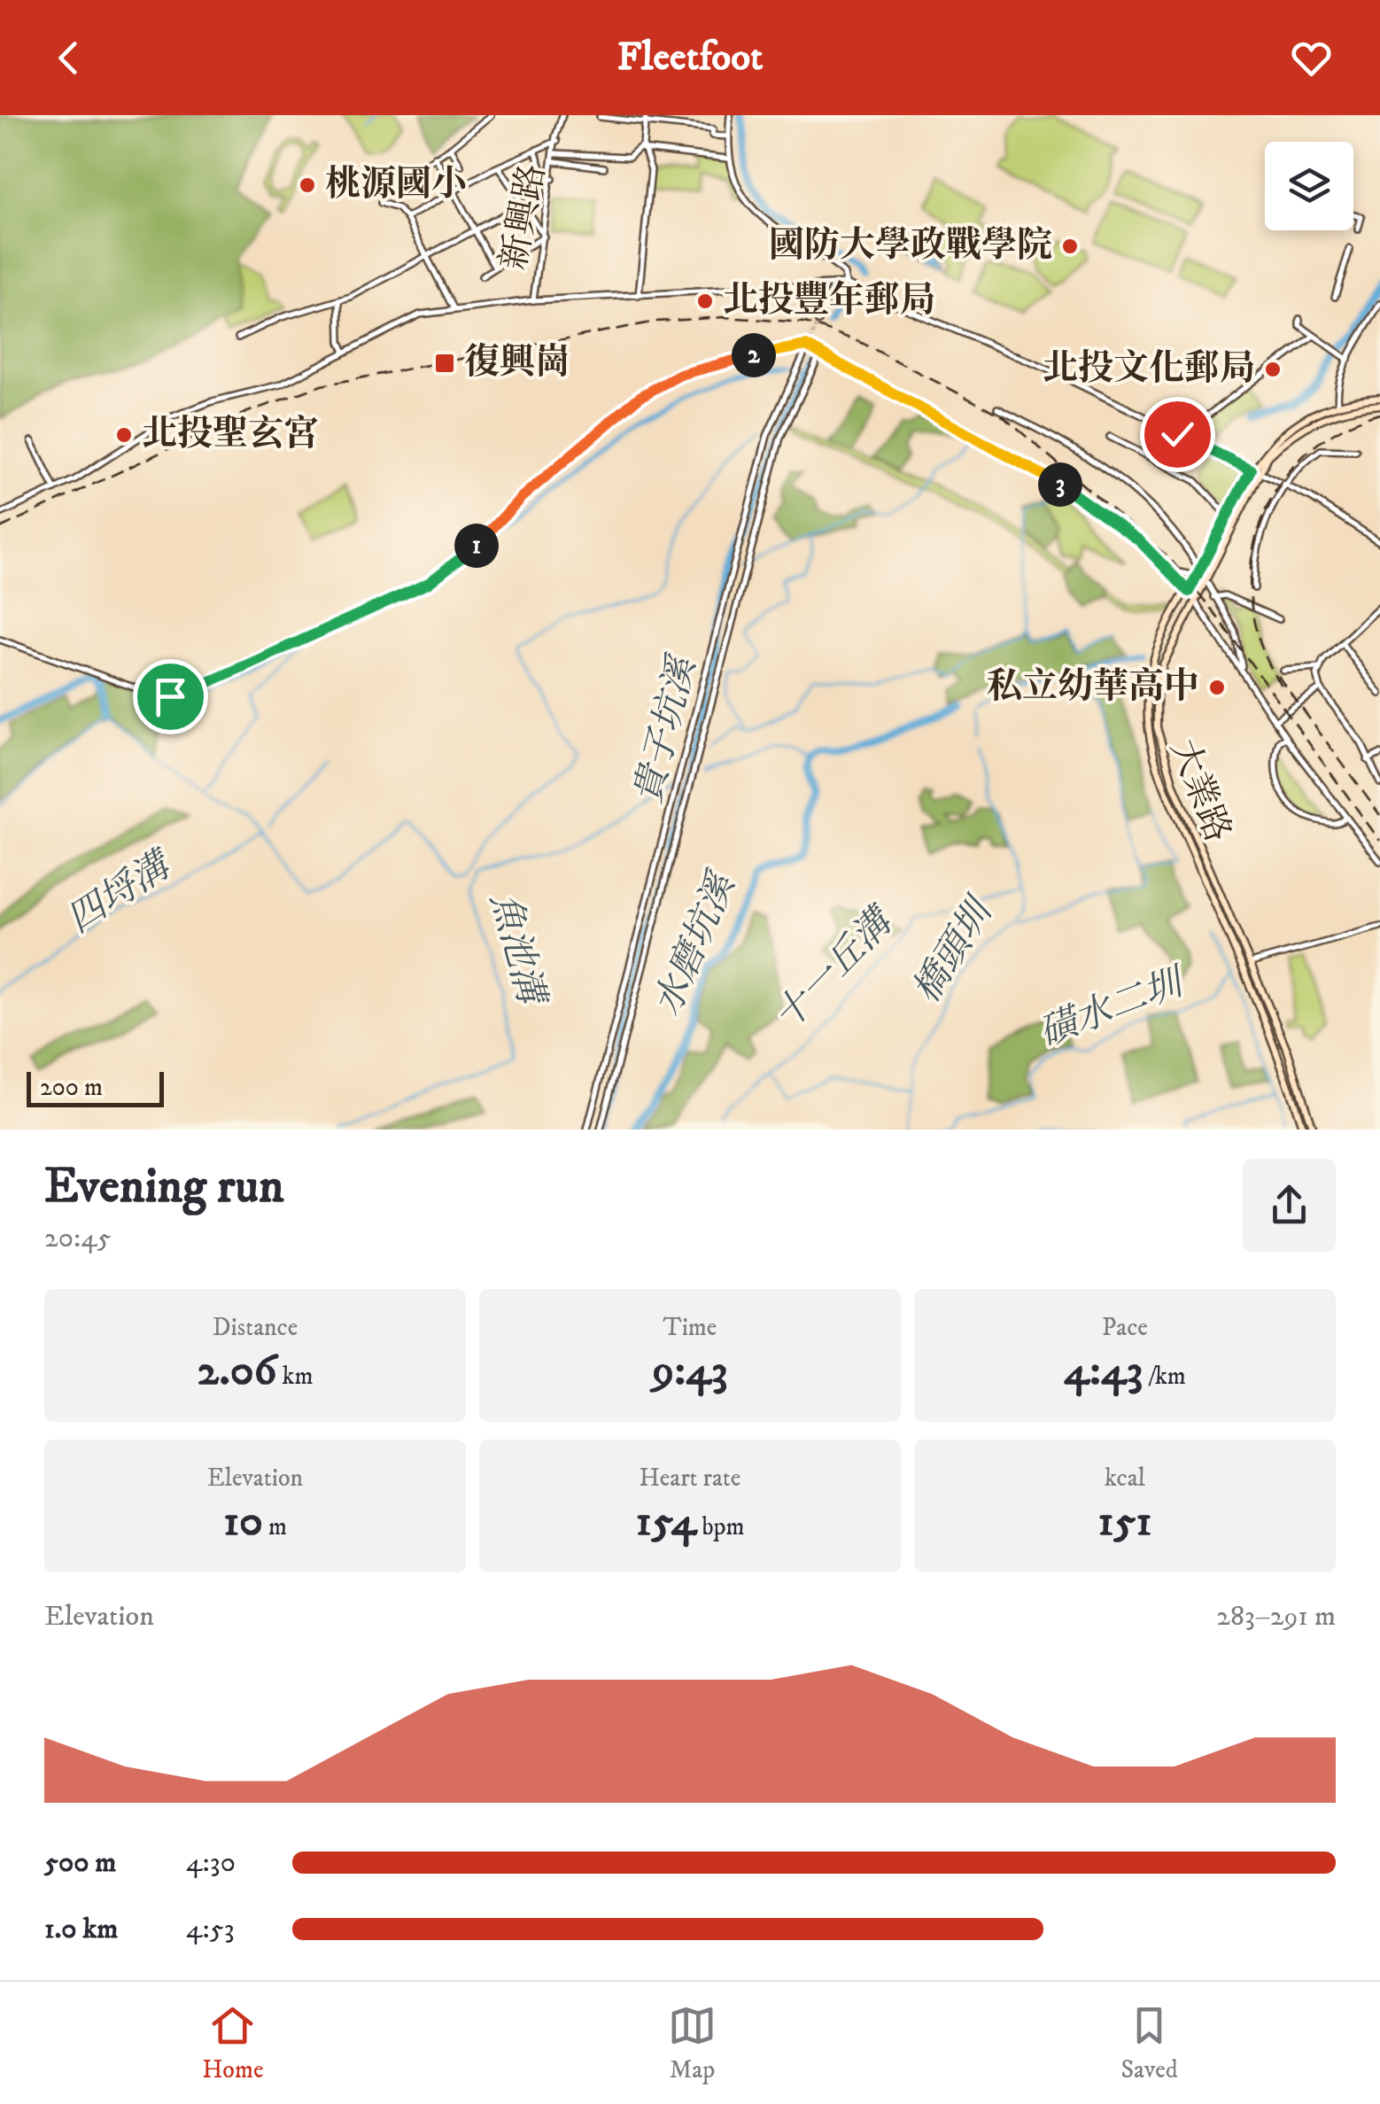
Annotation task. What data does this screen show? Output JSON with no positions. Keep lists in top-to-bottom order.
{
  "streets": {
    "main road": ["大業路"],
    "street": ["新興路"]
  },
  "water": [
    "貴子坑溪",
    "四埒溝",
    "水磨坑溪",
    "魚池溝",
    "橋頭圳",
    "十一丘溝",
    "磺水二圳"
  ],
  "places": {
    "other": [
      "桃源國小",
      "國防大學政戰學院",
      "北投豐年郵局",
      "北投文化郵局",
      "北投聖玄宮",
      "私立幼華高中"
    ],
    "transit": ["復興崗"]
  },
  "scale_bar": "200 m",
  "page": {
    "header": "Fleetfoot",
    "pins": ["2", "3", "1"],
    "scale": "200 m",
    "heading": ["Evening run", "20:45"],
    "stats": [
      ["Distance", "2.06 km"],
      ["Time", "9:43"],
      ["Pace", "4:43 /km"],
      ["Elevation", "10 m"],
      ["Heart rate", "154 bpm"],
      ["kcal", "151"]
    ],
    "chart": ["Elevation", "283–291 m"],
    "list": [
      {
        "name": "500 m",
        "note": "4:30"
      },
      {
        "name": "1.0 km",
        "note": "4:53"
      }
    ],
    "tabs": ["Home", "Map", "Saved"]
  }
}
